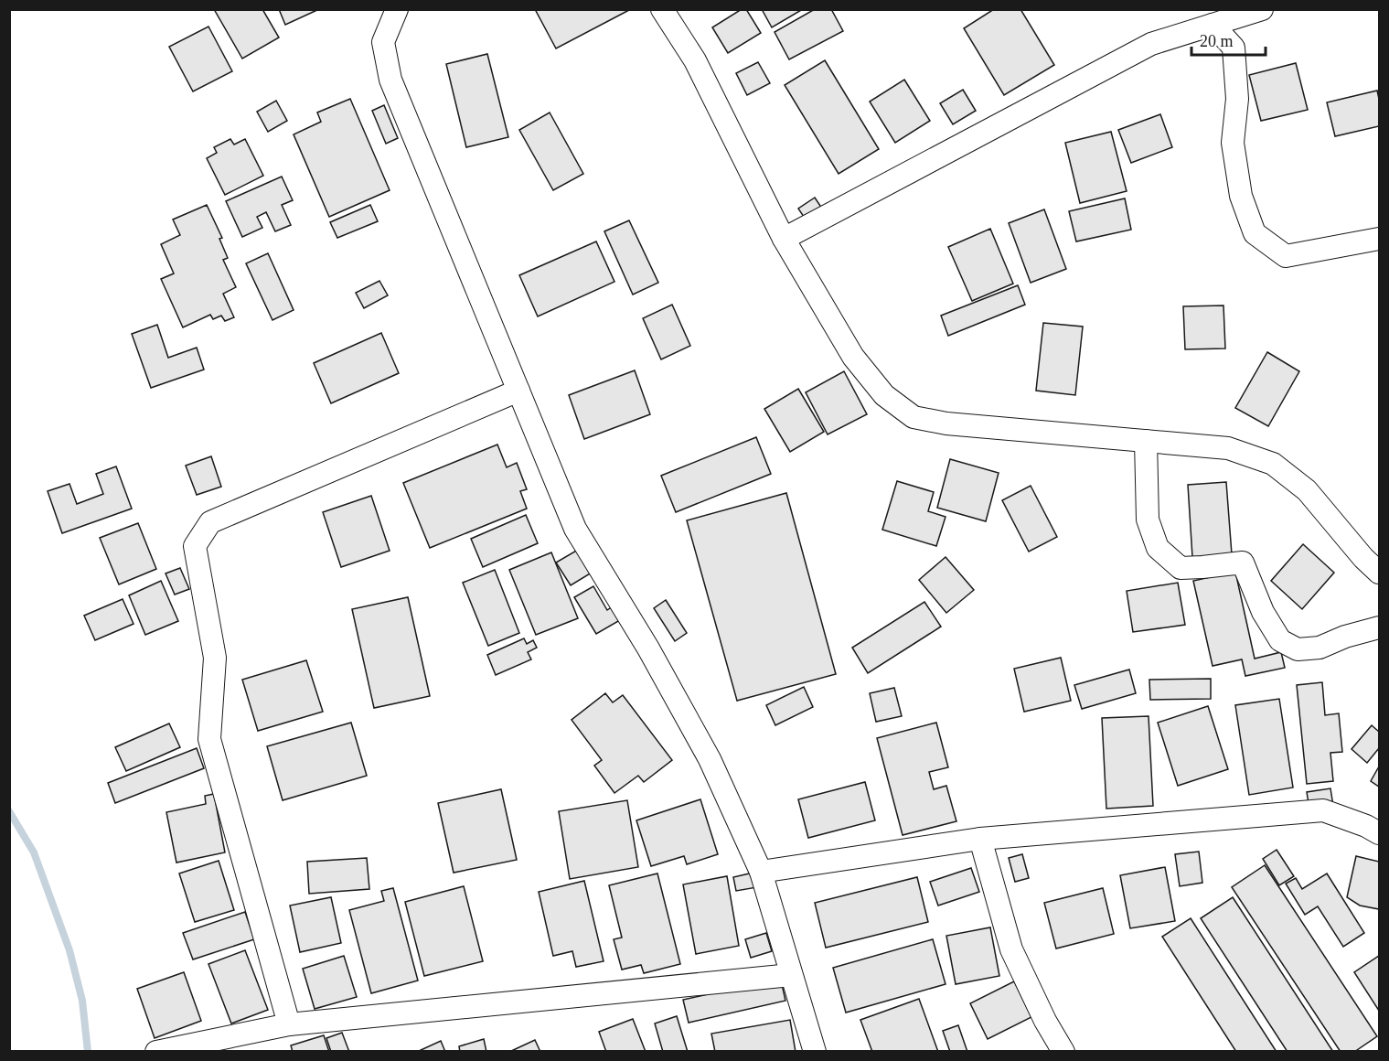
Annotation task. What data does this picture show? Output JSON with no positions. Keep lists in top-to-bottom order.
{
  "scale_bar": "20 m"
}
